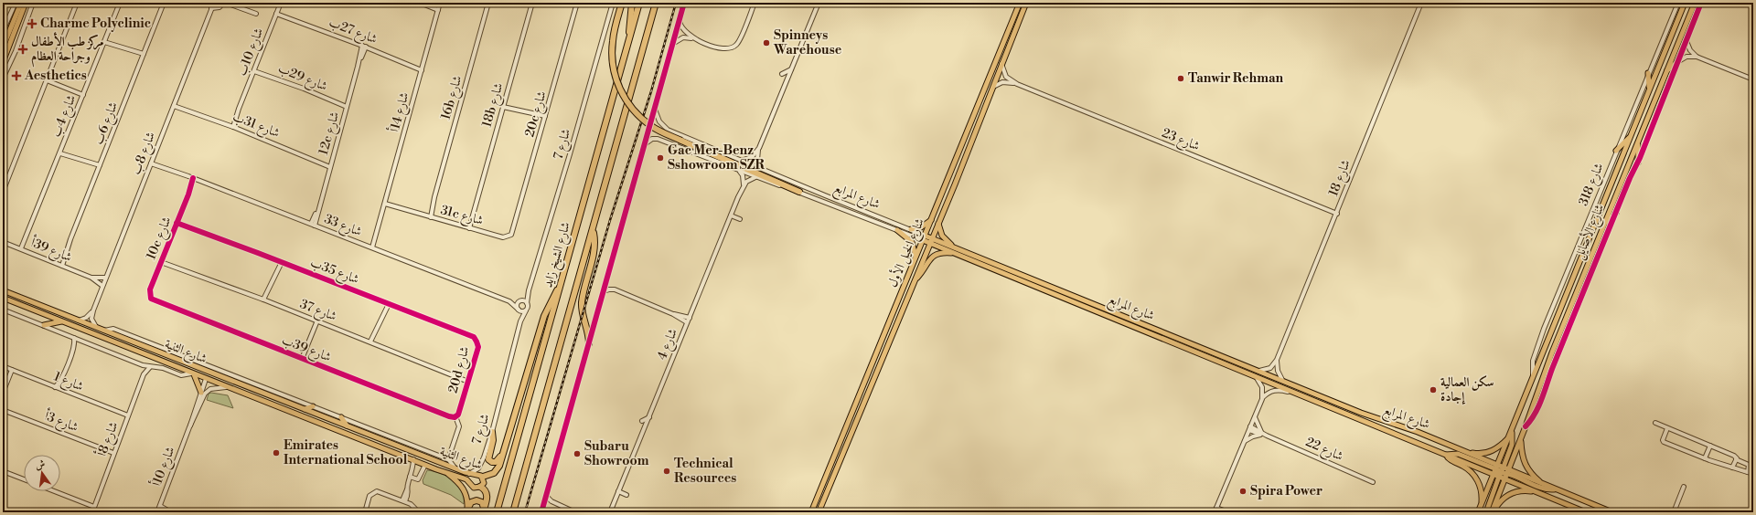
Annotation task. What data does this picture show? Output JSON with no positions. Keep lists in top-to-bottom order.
{
  "streets": {
    "highway": ["شارع الشيخ زايد"],
    "main road": [
      "شارع المرابع",
      "شارع الأصايل",
      "شارع الخيل الأول",
      "شارع الثنية"
    ],
    "street": [
      "شارع 27ب",
      "شارع 10ب",
      "شارع 29ب",
      "16b شارع",
      "18b شارع",
      "شارع 14أ",
      "20c شارع",
      "شارع 4ب",
      "شارع 6ب",
      "شارع 31ب",
      "12c شارع",
      "شارع 23",
      "شارع 7",
      "شارع 8ب",
      "شارع 18",
      "شارع 318",
      "31c شارع",
      "شارع 33",
      "10c شارع",
      "شارع 39أ",
      "شارع 35ب",
      "شارع 37",
      "شارع 4",
      "شارع 39ب",
      "20d شارع",
      "شارع 1",
      "شارع 3أ",
      "شارع 8أ",
      "شارع 22",
      "شارع 10أ"
    ]
  },
  "crossings": [
    ["شارع 27ب", "شارع 10ب"],
    ["شارع 27ب", "شارع 14أ"],
    ["شارع 27ب", "12c شارع"],
    ["شارع 10ب", "شارع 29ب"],
    ["شارع 10ب", "شارع 31ب"],
    ["شارع 29ب", "12c شارع"],
    ["16b شارع", "31c شارع"],
    ["18b شارع", "31c شارع"],
    ["شارع 14أ", "31c شارع"],
    ["شارع 14أ", "شارع 33"],
    ["20c شارع", "31c شارع"],
    ["شارع 4ب", "شارع 39أ"],
    ["شارع 6ب", "شارع 39أ"],
    ["شارع 31ب", "12c شارع"],
    ["شارع 31ب", "شارع 8ب"],
    ["12c شارع", "شارع 33"],
    ["شارع 23", "شارع 18"],
    ["شارع 23", "شارع الخيل الأول"],
    ["شارع 7", "شارع 33"],
    ["شارع 7", "شارع الثنية"],
    ["شارع 8ب", "شارع 33"],
    ["شارع 8ب", "شارع 39أ"],
    ["شارع 318", "شارع الأصايل"],
    ["شارع المرابع", "شارع الأصايل"],
    ["شارع المرابع", "شارع الخيل الأول"],
    ["شارع 33", "10c شارع"],
    ["10c شارع", "شارع 35ب"],
    ["10c شارع", "شارع 37"],
    ["10c شارع", "شارع 39ب"],
    ["شارع 35ب", "20d شارع"],
    ["شارع 37", "20d شارع"],
    ["شارع 39ب", "20d شارع"],
    ["شارع الثنية", "شارع 10أ"],
    ["شارع 1", "شارع 8أ"],
    ["شارع 3أ", "شارع 8أ"]
  ],
  "places": {
    "health": ["Charme Polyclinic", "مركز طب الأطفال وجراحة العظام", "Aesthetics"],
    "other": [
      "Spinneys Warehouse",
      "Tanwir Rehman",
      "Gac Mer-Benz Sshowroom SZR",
      "سكن العمالية إجادة",
      "Emirates International School",
      "Subaru Showroom",
      "Technical Resources",
      "Spira Power"
    ]
  },
  "north": "top"
}
